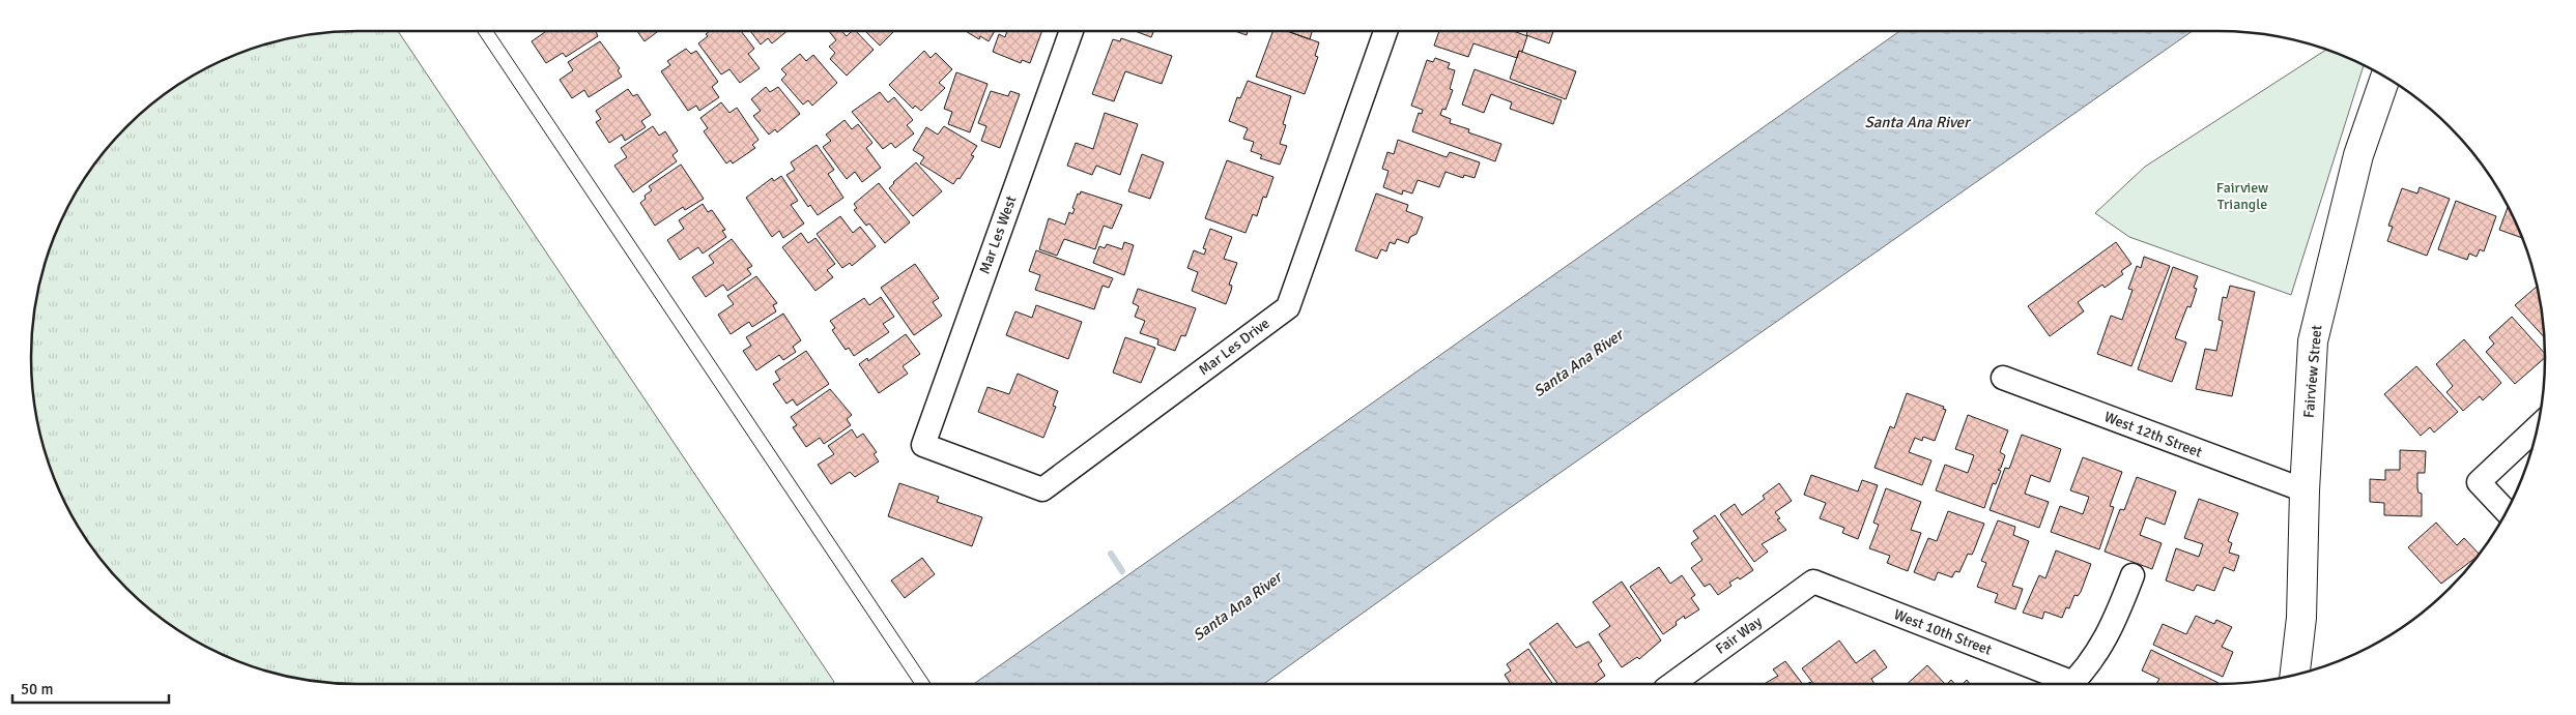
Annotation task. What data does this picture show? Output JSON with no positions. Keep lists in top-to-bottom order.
{
  "streets": {
    "main road": ["Fairview Street"],
    "street": [
      "Mar Les West",
      "Mar Les Drive",
      "West 12th Street",
      "West 10th Street",
      "Fair Way"
    ]
  },
  "crossings": [
    ["Mar Les West", "Mar Les Drive"],
    ["Fairview Street", "West 12th Street"],
    ["West 10th Street", "Fair Way"]
  ],
  "water": ["Santa Ana River"],
  "parks": ["Fairview Triangle"],
  "scale_bar": "50 m"
}
